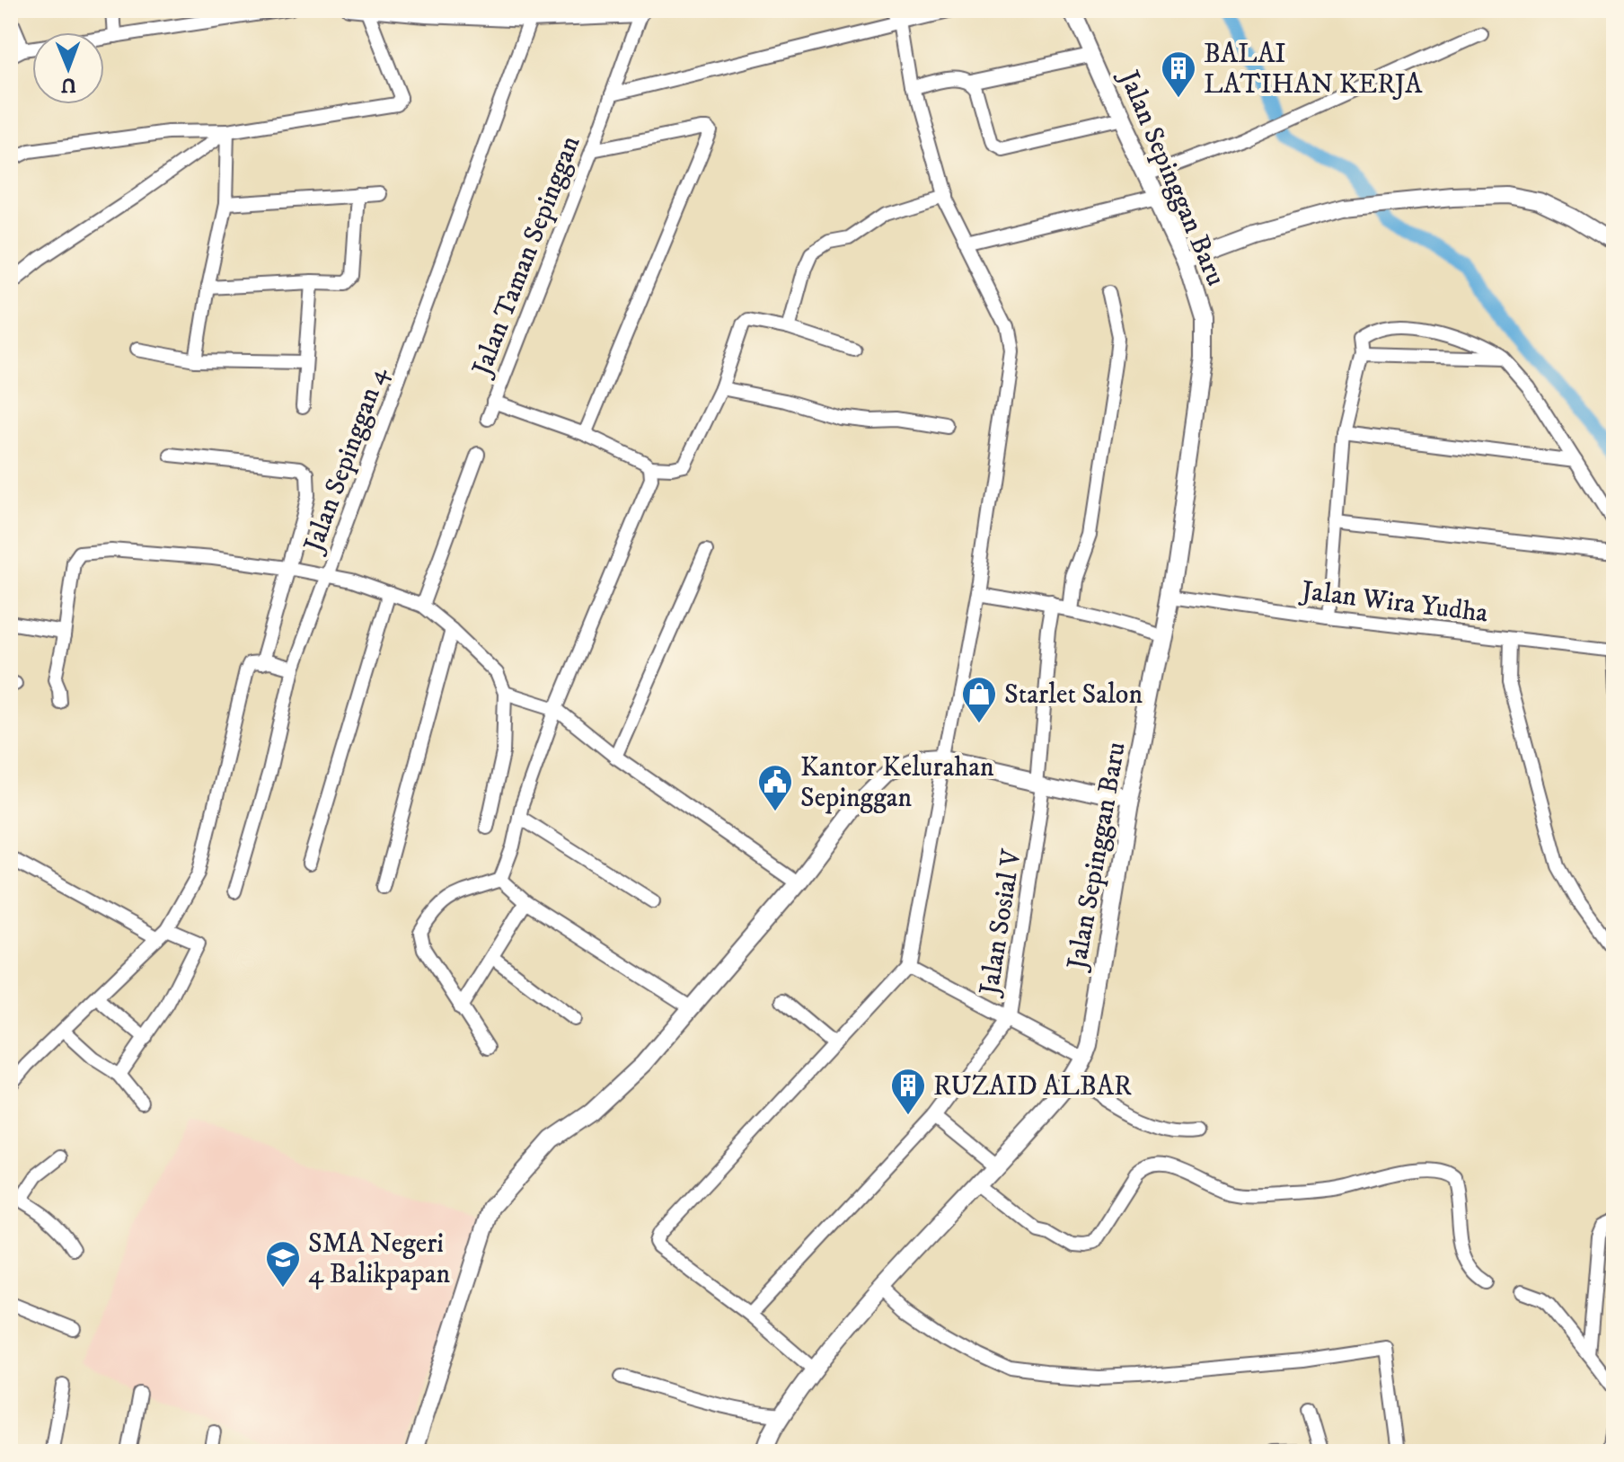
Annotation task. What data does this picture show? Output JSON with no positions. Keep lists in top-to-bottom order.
{
  "streets": {
    "street": [
      "Jalan Sepinggan Baru",
      "Jalan Taman Sepinggan",
      "Jalan Sepinggan 4",
      "Jalan Wira Yudha",
      "Jalan Sosial V"
    ]
  },
  "crossings": [
    ["Jalan Sepinggan Baru", "Jalan Wira Yudha"]
  ],
  "places": {
    "building": ["BALAI LATIHAN KERJA", "RUZAID ALBAR"],
    "shop": ["Starlet Salon"],
    "public building": ["Kantor Kelurahan Sepinggan"],
    "school or university": ["SMA Negeri 4 Balikpapan"]
  },
  "north": "bottom"
}
